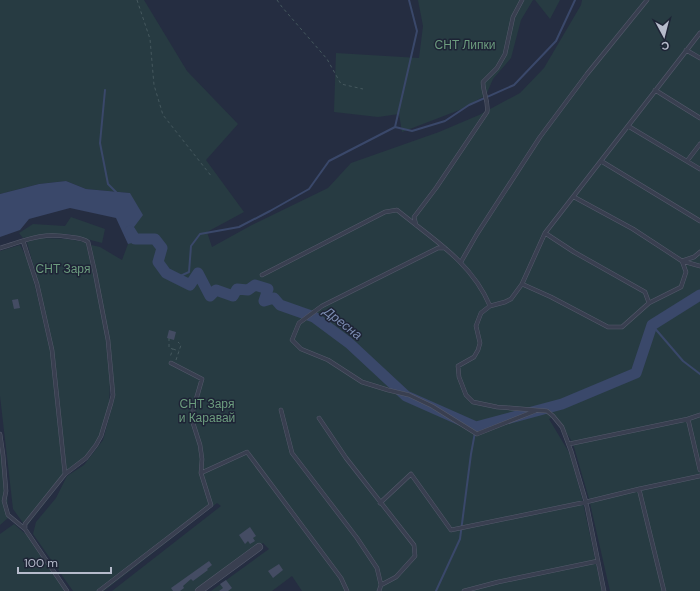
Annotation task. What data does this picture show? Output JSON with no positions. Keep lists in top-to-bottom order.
{
  "water": ["Дресна"],
  "parks": ["СНТ Липки", "СНТ Заря", "СНТ Заря и Каравай"],
  "scale_bar": "100 m",
  "north": "bottom"
}
